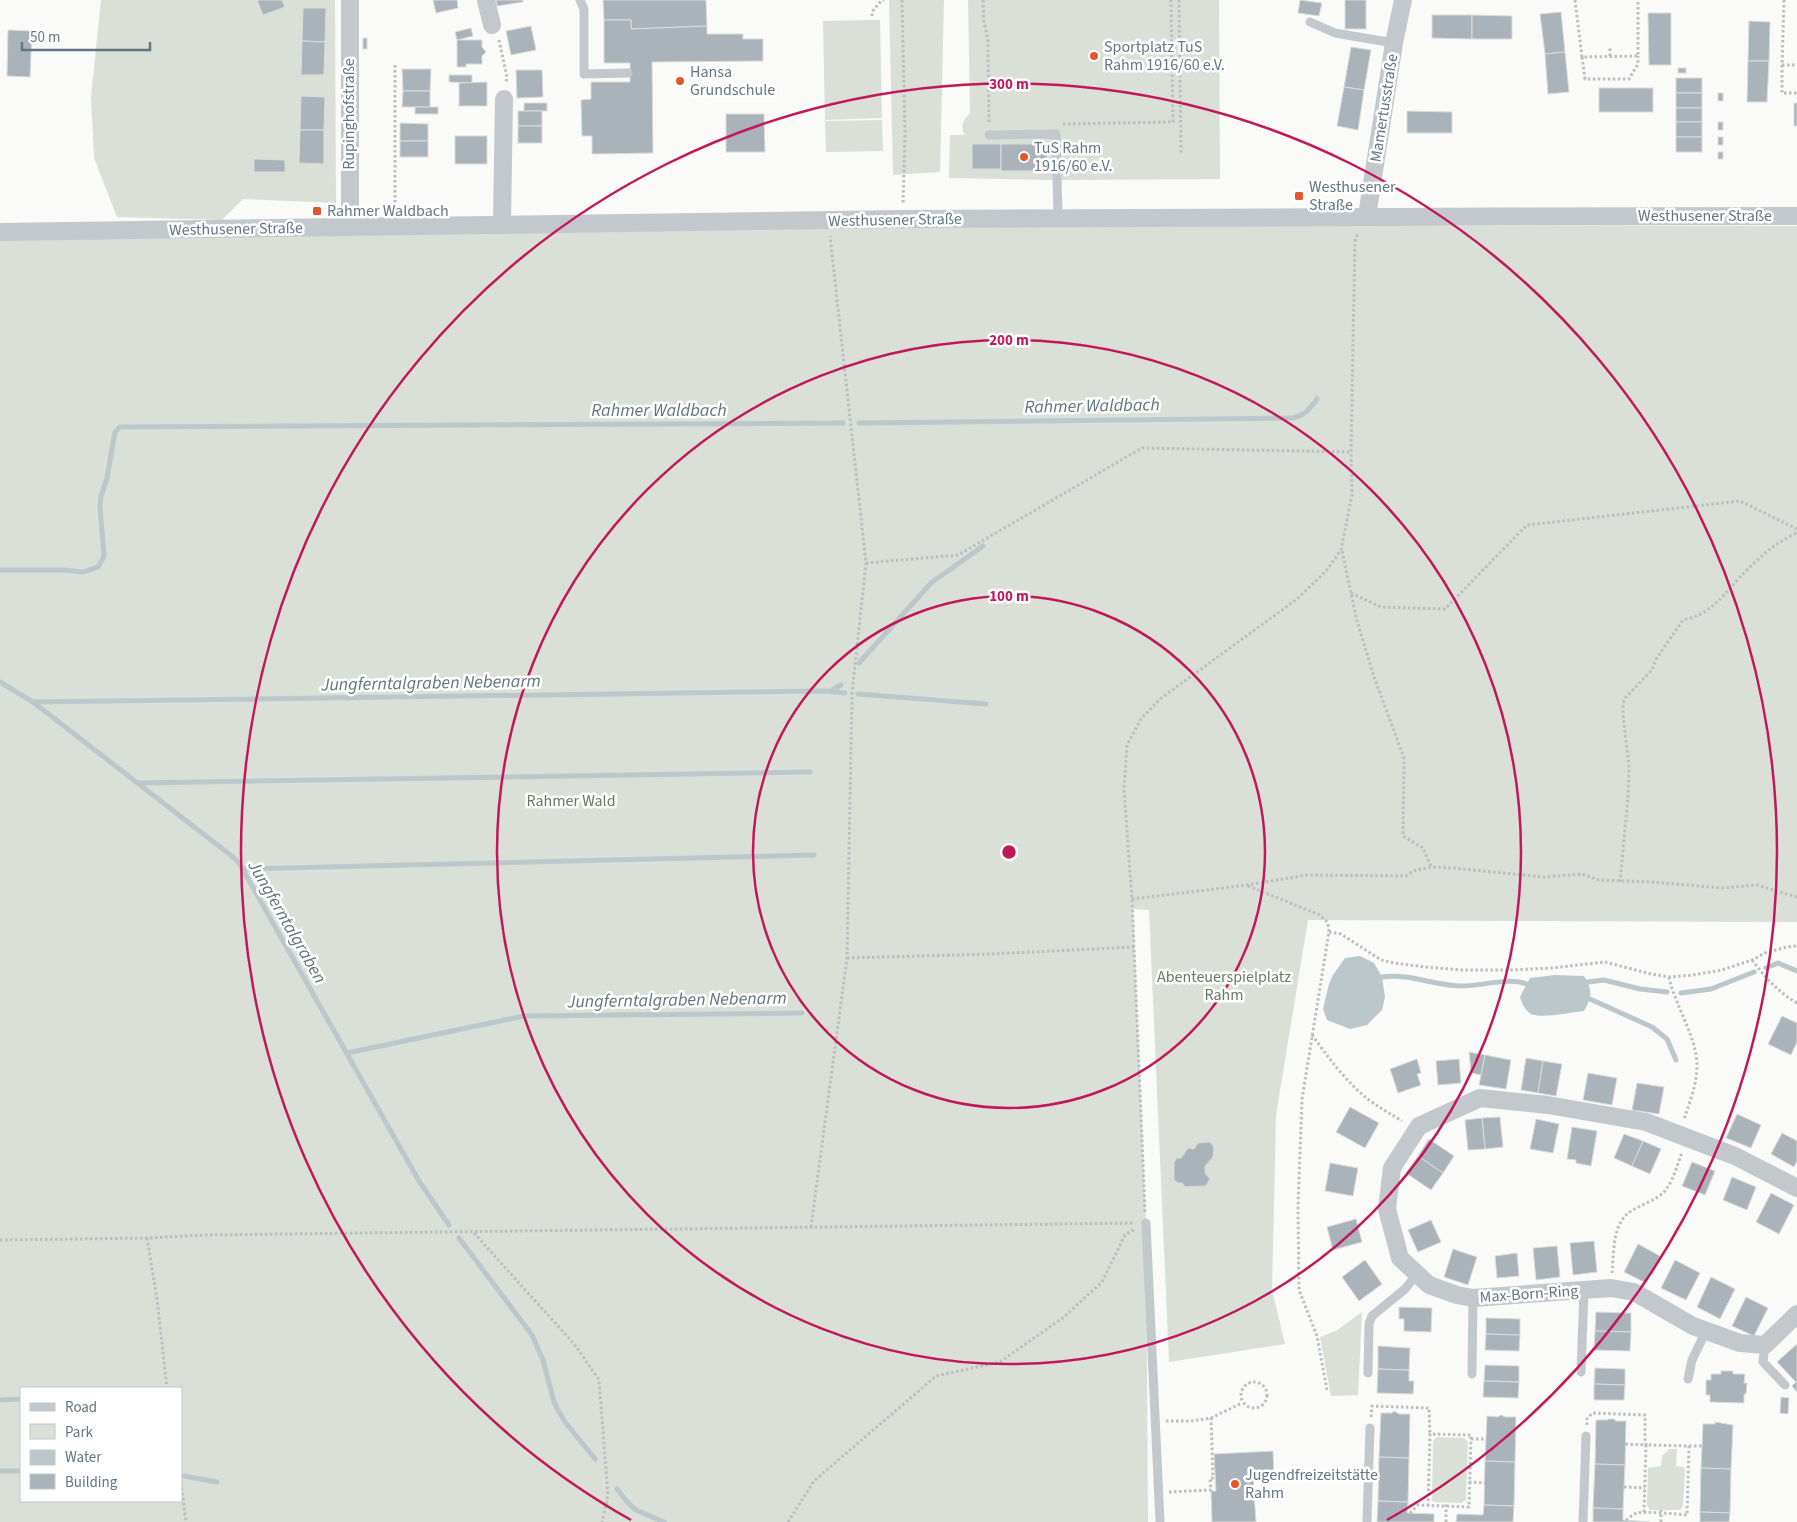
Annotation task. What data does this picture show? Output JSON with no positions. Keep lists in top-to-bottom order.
{
  "streets": {
    "street": [
      "Mamertusstraße",
      "Rupinghofstraße",
      "Westhusener Straße",
      "Max-Born-Ring"
    ]
  },
  "crossings": [
    ["Mamertusstraße", "Westhusener Straße"],
    ["Rupinghofstraße", "Westhusener Straße"]
  ],
  "water": ["Rahmer Waldbach", "Jungferntalgraben Nebenarm", "Jungferntalgraben"],
  "parks": ["Rahmer Wald", "Abenteuerspielplatz Rahm"],
  "places": {
    "other": [
      "Sportplatz TuS Rahm 1916/60 e.V.",
      "Hansa Grundschule",
      "TuS Rahm 1916/60 e.V.",
      "Jugendfreizeitstätte Rahm"
    ],
    "transit": ["Westhusener Straße", "Rahmer Waldbach"]
  },
  "legend": [
    "Road",
    "Park",
    "Water",
    "Building"
  ],
  "scale_bar": "50 m",
  "rings": ["300 m", "200 m", "100 m"]
}
